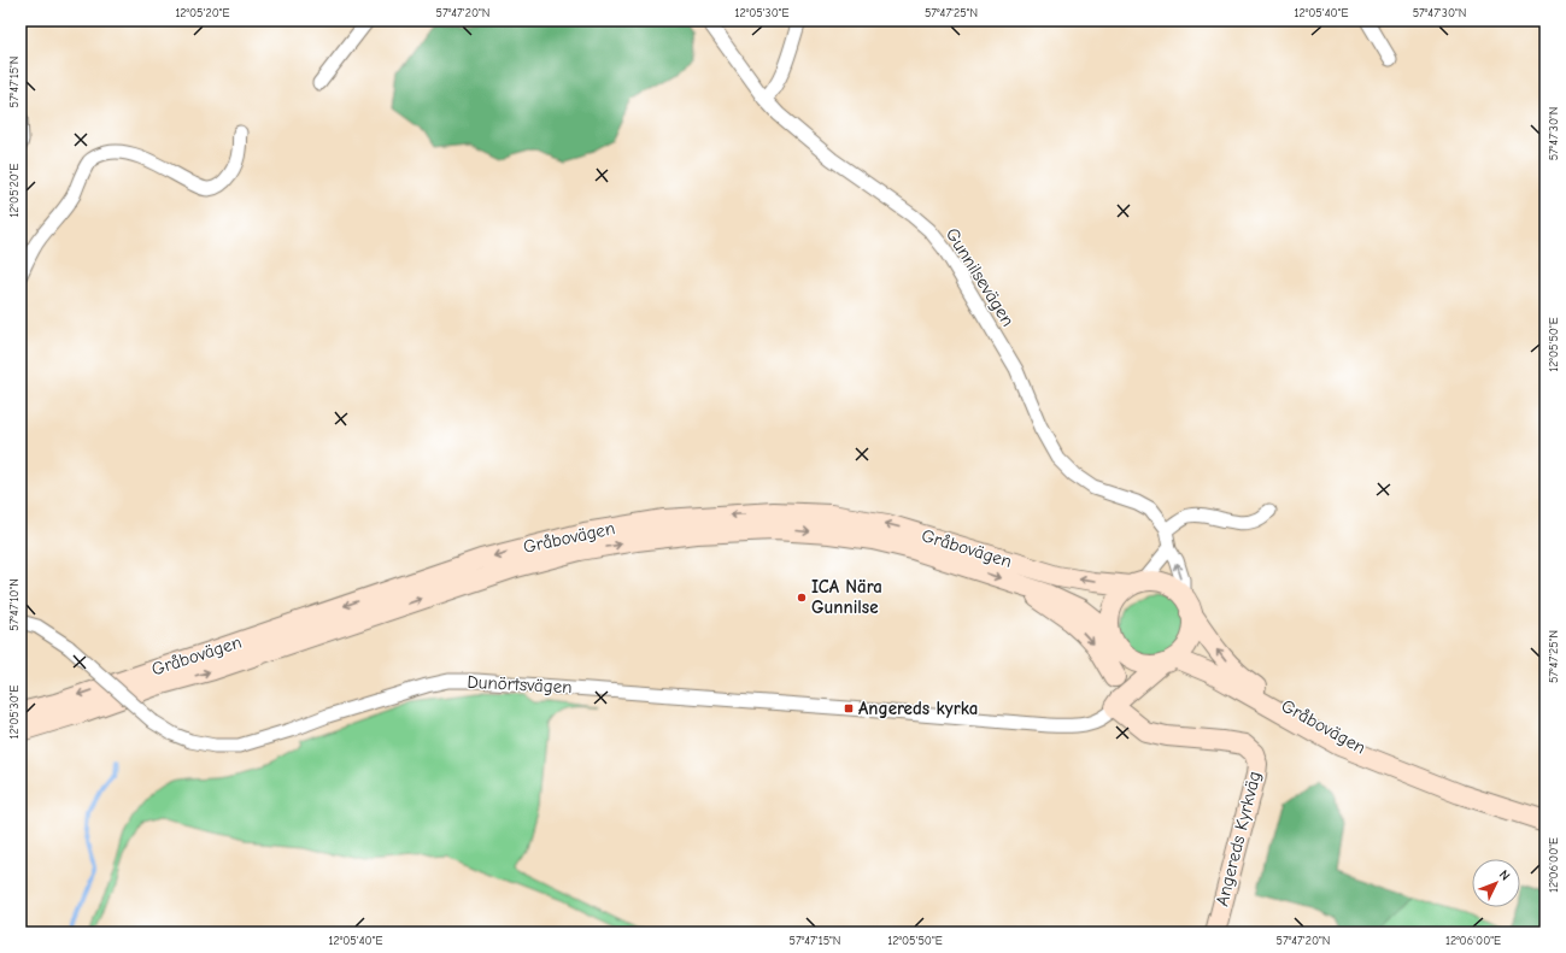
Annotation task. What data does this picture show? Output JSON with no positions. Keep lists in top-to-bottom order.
{
  "streets": {
    "main road": ["Gråbovägen", "Dunörtsvägen", "Angereds Kyrkväg"],
    "street": ["Gunnilsevägen"]
  },
  "crossings": [
    ["Gråbovägen", "Dunörtsvägen"],
    ["Dunörtsvägen", "Angereds Kyrkväg"]
  ],
  "places": {
    "other": ["ICA Nära Gunnilse"],
    "transit": ["Angereds kyrka"]
  },
  "north": "top right",
  "coordinates": [
    "12°05'20\"E",
    "57°47'20\"N",
    "12°05'30\"E",
    "57°47'25\"N",
    "12°05'40\"E",
    "57°47'30\"N",
    "57°47'15\"N",
    "12°05'50\"E",
    "57°47'10\"N",
    "12°06'00\"E"
  ]
}
